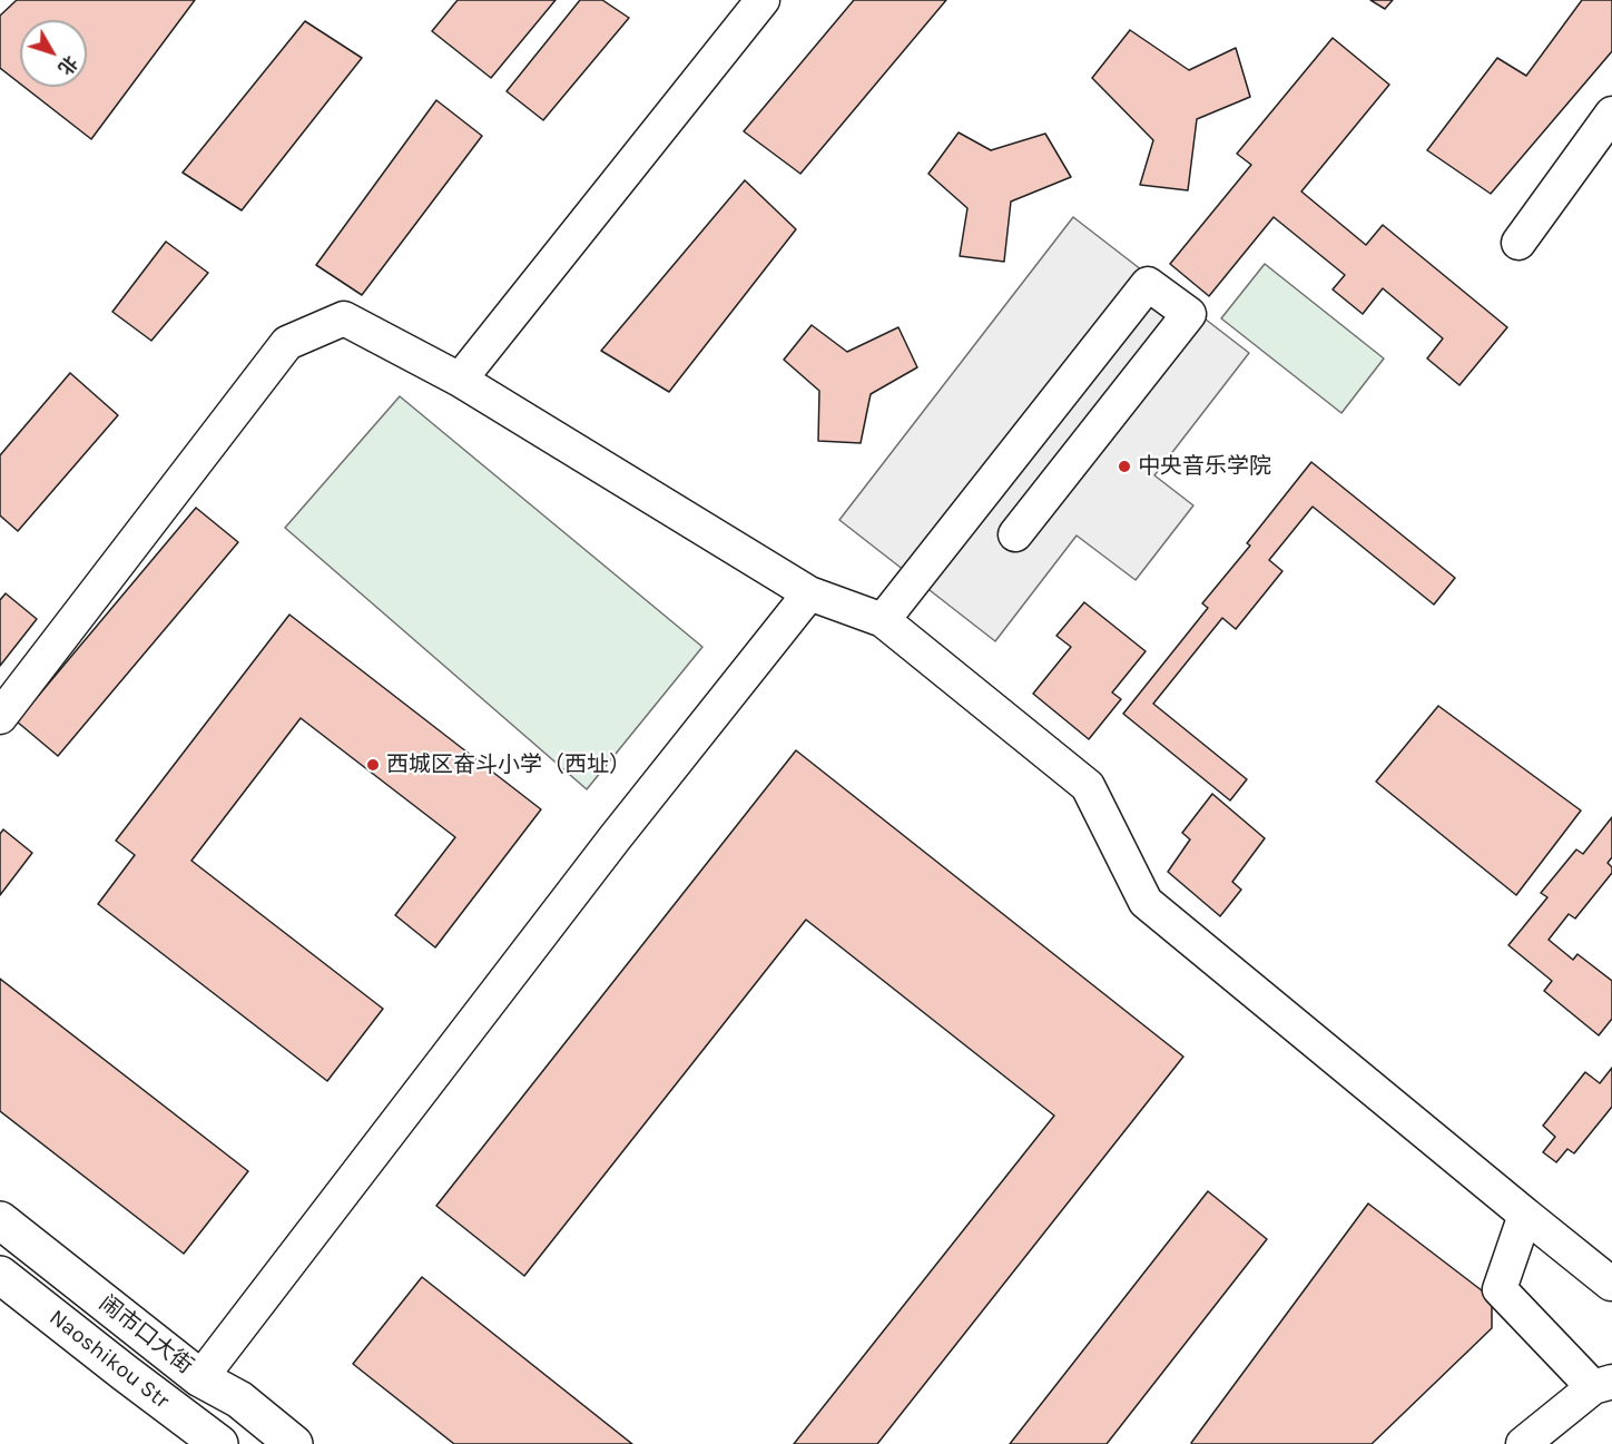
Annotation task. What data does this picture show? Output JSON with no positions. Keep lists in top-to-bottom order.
{
  "streets": {
    "main road": ["闹市口大街", "Naoshikou Str"]
  },
  "places": ["中央音乐学院", "西城区奋斗小学（西址）"],
  "north": "bottom right"
}
